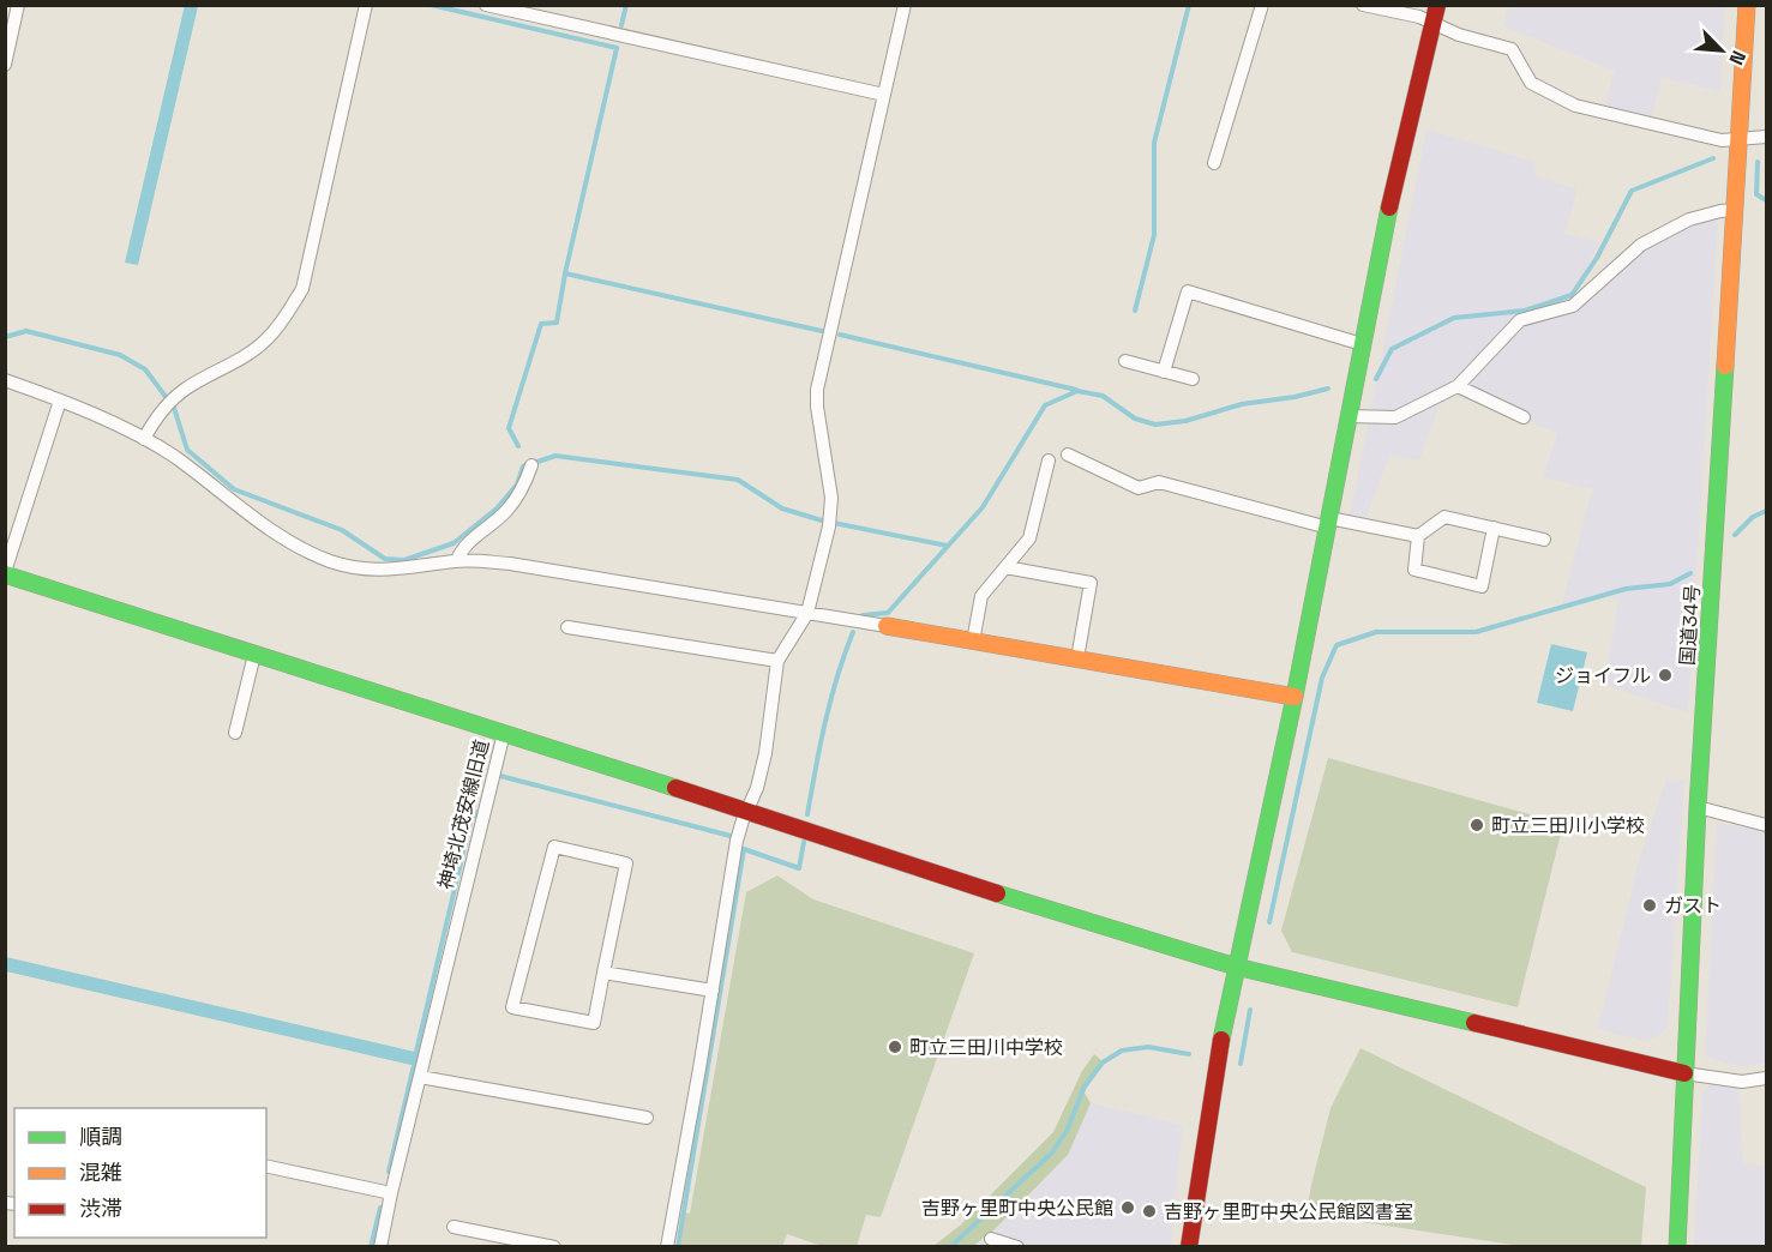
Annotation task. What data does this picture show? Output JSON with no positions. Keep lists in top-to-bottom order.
{
  "streets": {
    "main road": ["国道34号", "神埼北茂安線旧道"]
  },
  "places": [
    "ジョイフル",
    "町立三田川小学校",
    "ガスト",
    "町立三田川中学校",
    "吉野ヶ里町中央公民館",
    "吉野ヶ里町中央公民館図書室"
  ],
  "legend": ["順調", "混雑", "渋滞"],
  "north": "bottom right"
}
